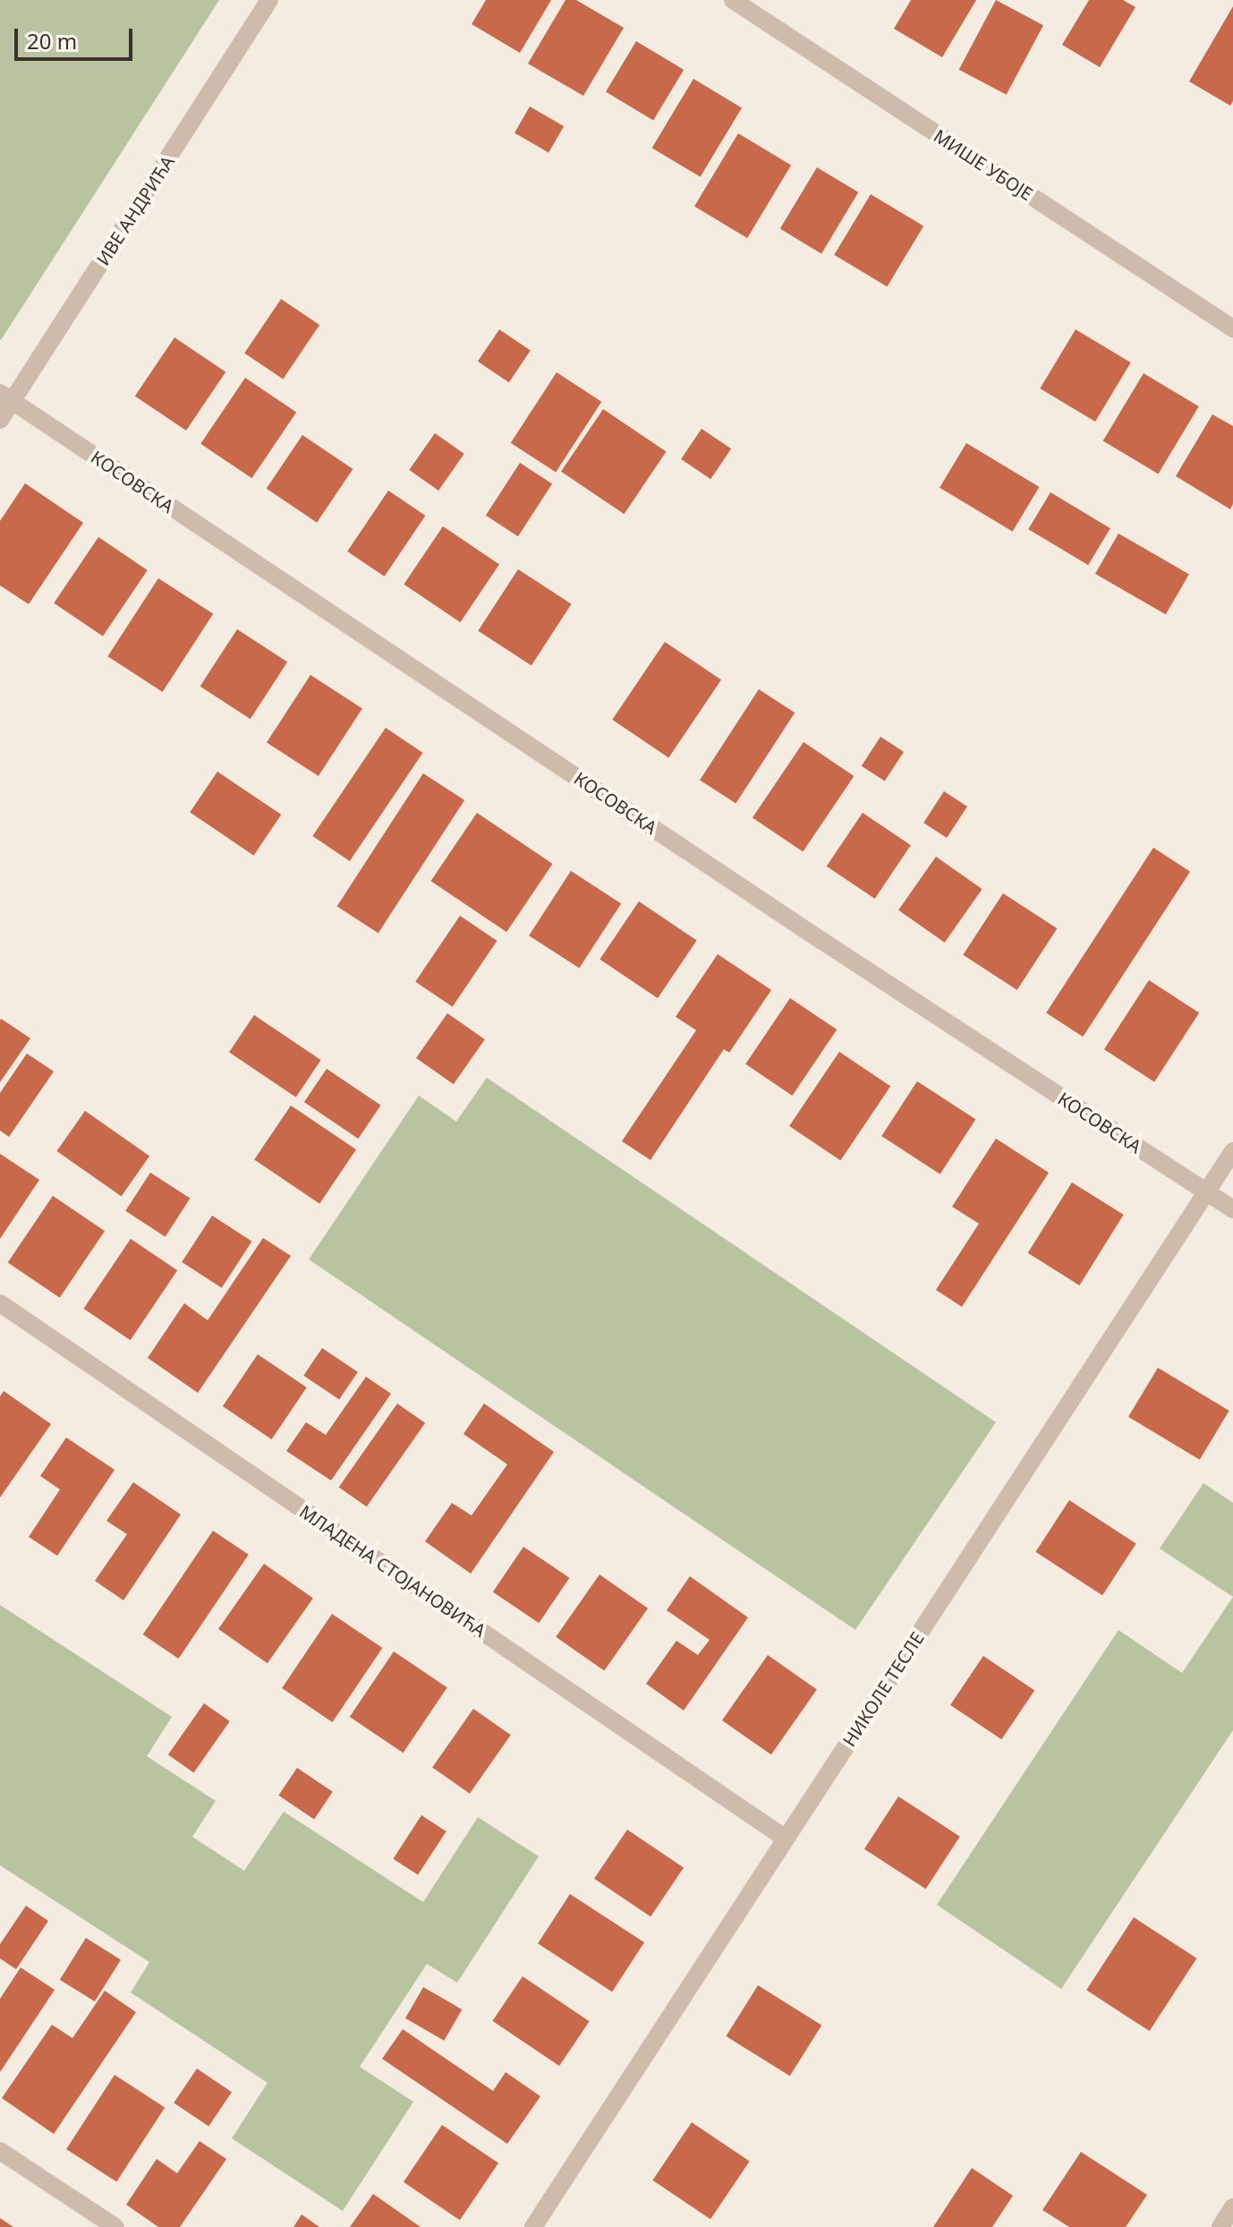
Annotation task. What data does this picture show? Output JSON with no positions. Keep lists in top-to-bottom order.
{
  "streets": {
    "street": [
      "МИШЕ УБОЈЕ",
      "ИВЕ АНДРИЋА",
      "КОСОВСКА",
      "МЛАДЕНА СТОЈАНОВИЋА",
      "НИКОЛЕ ТЕСЛЕ"
    ]
  },
  "crossings": [
    ["ИВЕ АНДРИЋА", "КОСОВСКА"],
    ["КОСОВСКА", "НИКОЛЕ ТЕСЛЕ"],
    ["МЛАДЕНА СТОЈАНОВИЋА", "НИКОЛЕ ТЕСЛЕ"]
  ],
  "scale_bar": "20 m"
}
